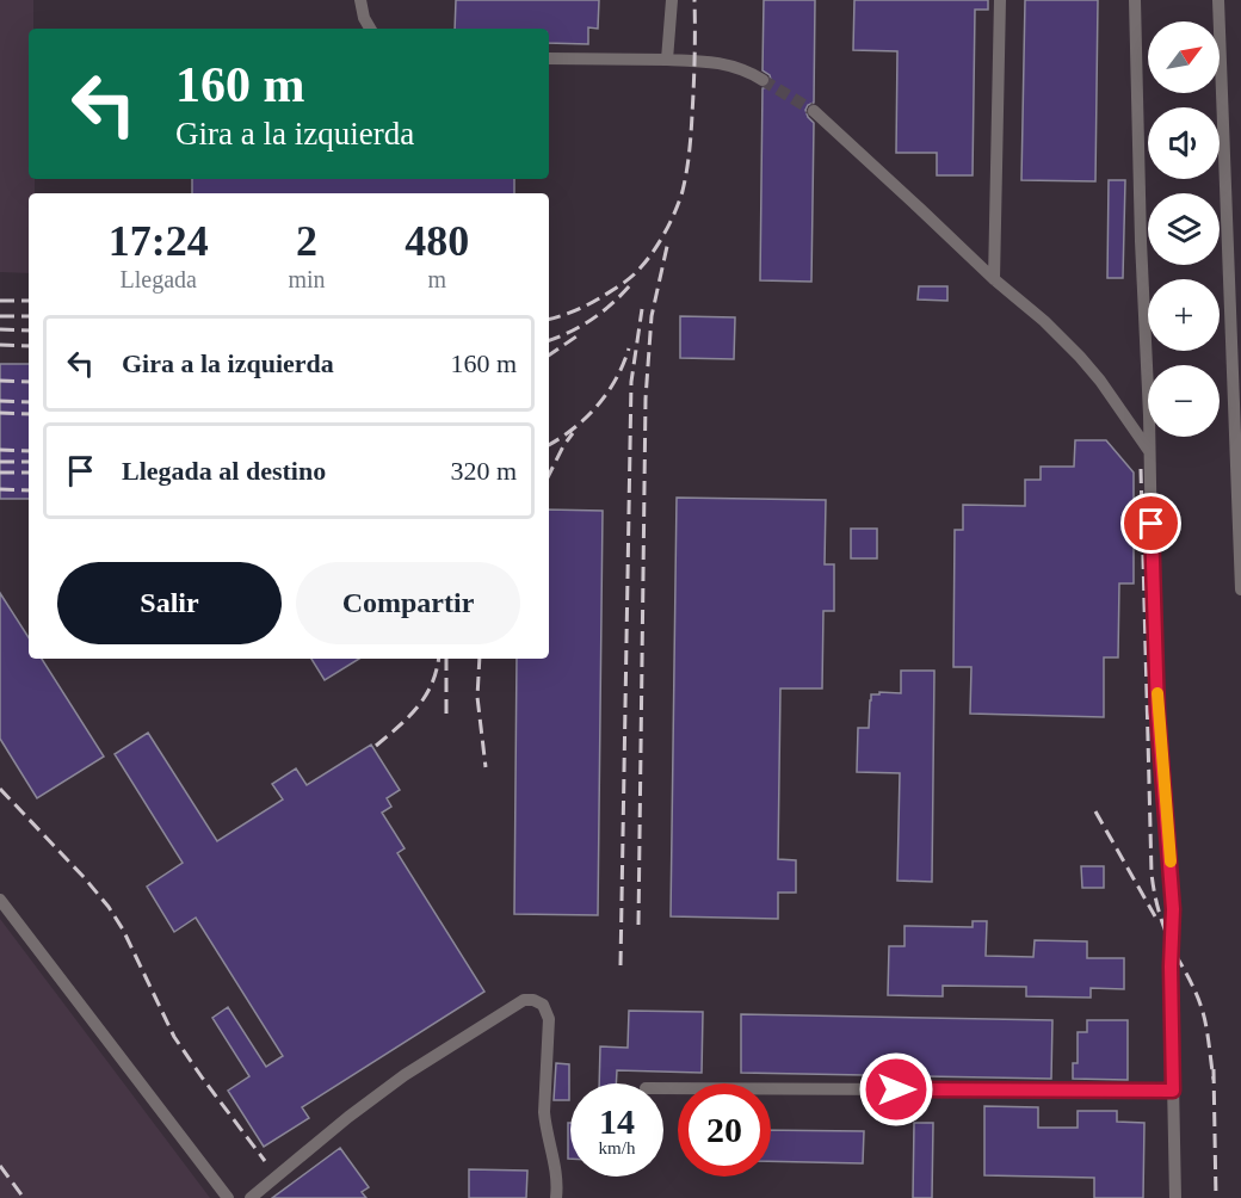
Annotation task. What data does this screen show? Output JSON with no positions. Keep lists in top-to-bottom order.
{
  "north": "top right",
  "page": {
    "map_buttons": ["+", "−"],
    "turn": ["160 m", "Gira a la izquierda"],
    "eta": [
      "17:24",
      "Llegada",
      "2",
      "min",
      "480",
      "m"
    ],
    "list": [
      {
        "name": "Gira a la izquierda",
        "value": "160 m"
      },
      {
        "name": "Llegada al destino",
        "value": "320 m"
      }
    ],
    "buttons": ["Salir", "Compartir"],
    "speed": "14 km/h",
    "limit": "20"
  }
}
